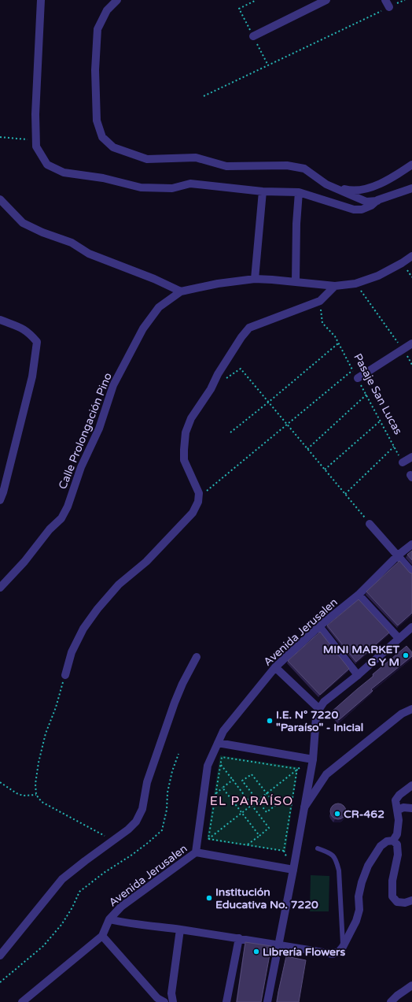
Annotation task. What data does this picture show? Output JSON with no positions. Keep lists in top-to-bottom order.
{
  "streets": {
    "street": ["Calle Prolongación Pino", "Avenida Jerusalen"],
    "path": ["Pasaje San Lucas"]
  },
  "districts": ["EL PARAÍSO"],
  "places": [
    "MINI MARKET G Y M",
    "I.E. N° 7220 \"Paraíso\" - Inicial",
    "CR-462",
    "Institución Educativa No. 7220",
    "Librería Flowers"
  ]
}
